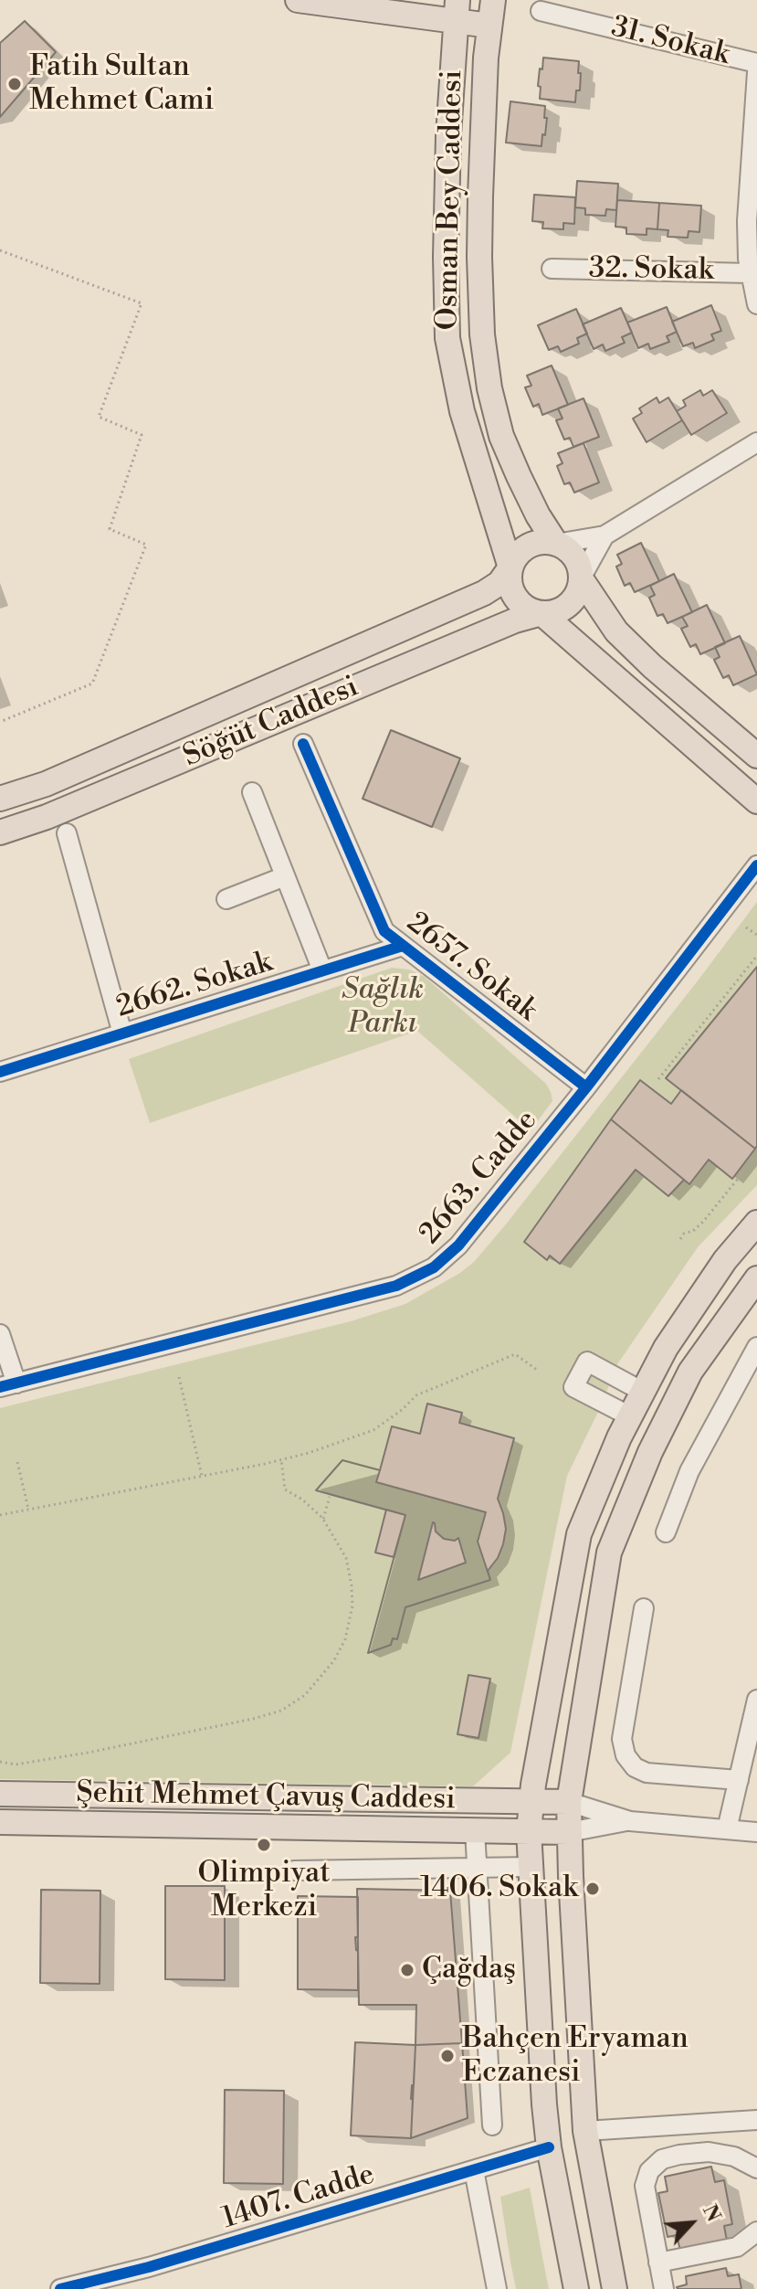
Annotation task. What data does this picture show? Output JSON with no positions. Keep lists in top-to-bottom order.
{
  "streets": {
    "main road": ["Osman Bey Caddesi", "Söğüt Caddesi", "Şehit Mehmet Çavuş Caddesi"],
    "street": [
      "31. Sokak",
      "32. Sokak",
      "2657. Sokak",
      "2662. Sokak",
      "2663. Cadde",
      "1407. Cadde"
    ]
  },
  "crossings": [
    ["Osman Bey Caddesi", "Söğüt Caddesi"],
    ["2657. Sokak", "2662. Sokak"],
    ["2657. Sokak", "2663. Cadde"]
  ],
  "parks": ["Sağlık Parkı"],
  "places": [
    "Fatih Sultan Mehmet Cami",
    "Olimpiyat Merkezi",
    "1406. Sokak",
    "Çağdaş",
    "Bahçen Eryaman Eczanesi"
  ],
  "north": "top right"
}
